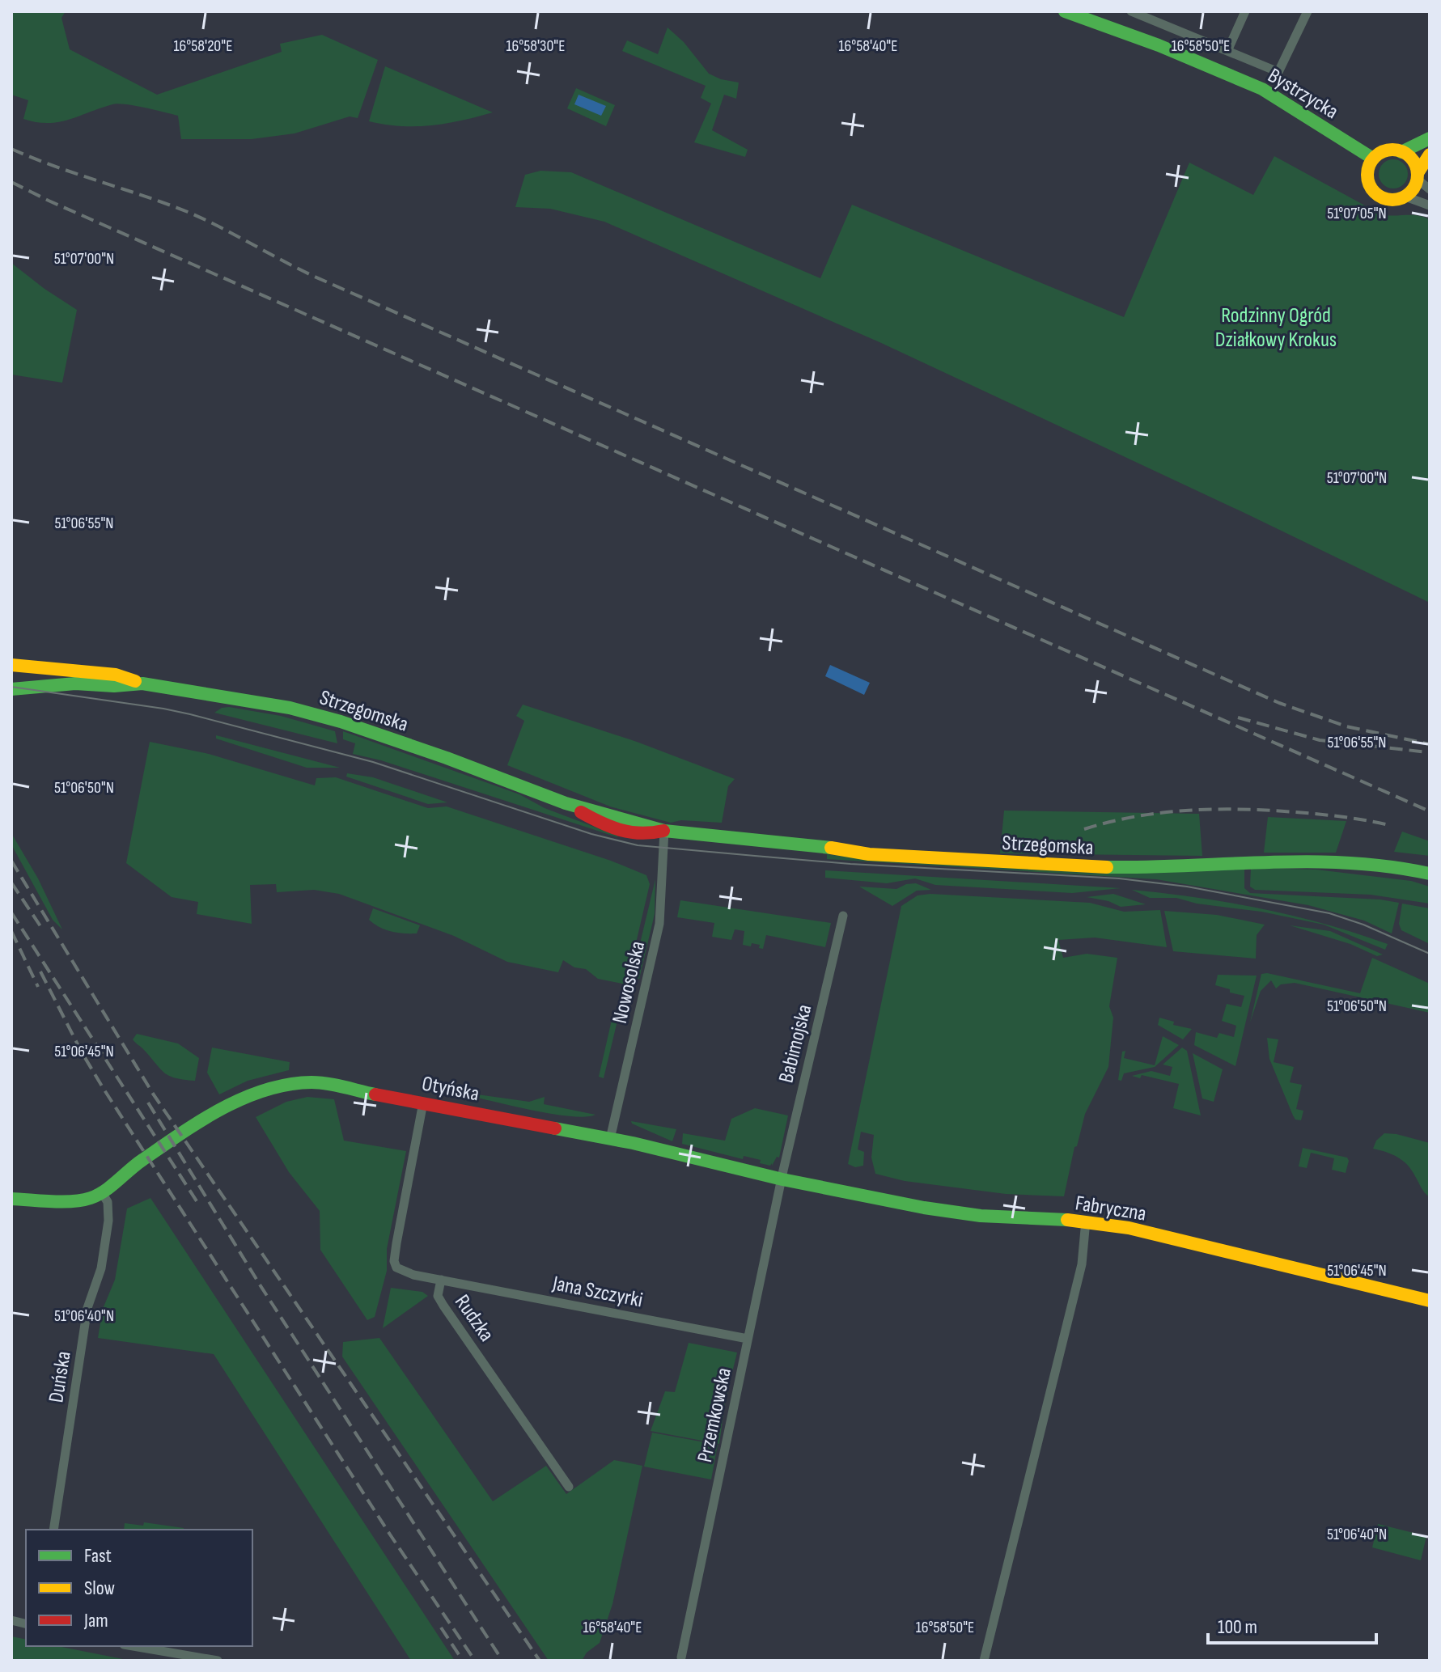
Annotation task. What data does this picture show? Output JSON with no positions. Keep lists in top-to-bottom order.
{
  "streets": {
    "street": [
      "Bystrzycka",
      "Strzegomska",
      "Nowosolska",
      "Babimojska",
      "Otyńska",
      "Fabryczna",
      "Jana Szczyrki",
      "Rudzka",
      "Duńska",
      "Przemkowska"
    ]
  },
  "crossings": [
    ["Strzegomska", "Nowosolska"],
    ["Nowosolska", "Otyńska"],
    ["Babimojska", "Otyńska"],
    ["Babimojska", "Fabryczna"],
    ["Babimojska", "Przemkowska"],
    ["Otyńska", "Fabryczna"],
    ["Otyńska", "Rudzka"],
    ["Otyńska", "Duńska"],
    ["Otyńska", "Przemkowska"],
    ["Fabryczna", "Przemkowska"],
    ["Jana Szczyrki", "Rudzka"],
    ["Jana Szczyrki", "Przemkowska"]
  ],
  "parks": ["Rodzinny Ogród Działkowy Krokus"],
  "legend": ["Fast", "Slow", "Jam"],
  "scale_bar": "100 m",
  "coordinates": [
    "16°58'20\"E",
    "16°58'30\"E",
    "16°58'40\"E",
    "16°58'50\"E",
    "51°07'05\"N",
    "51°07'00\"N",
    "51°06'55\"N",
    "51°06'50\"N",
    "51°06'45\"N",
    "51°06'40\"N"
  ]
}
